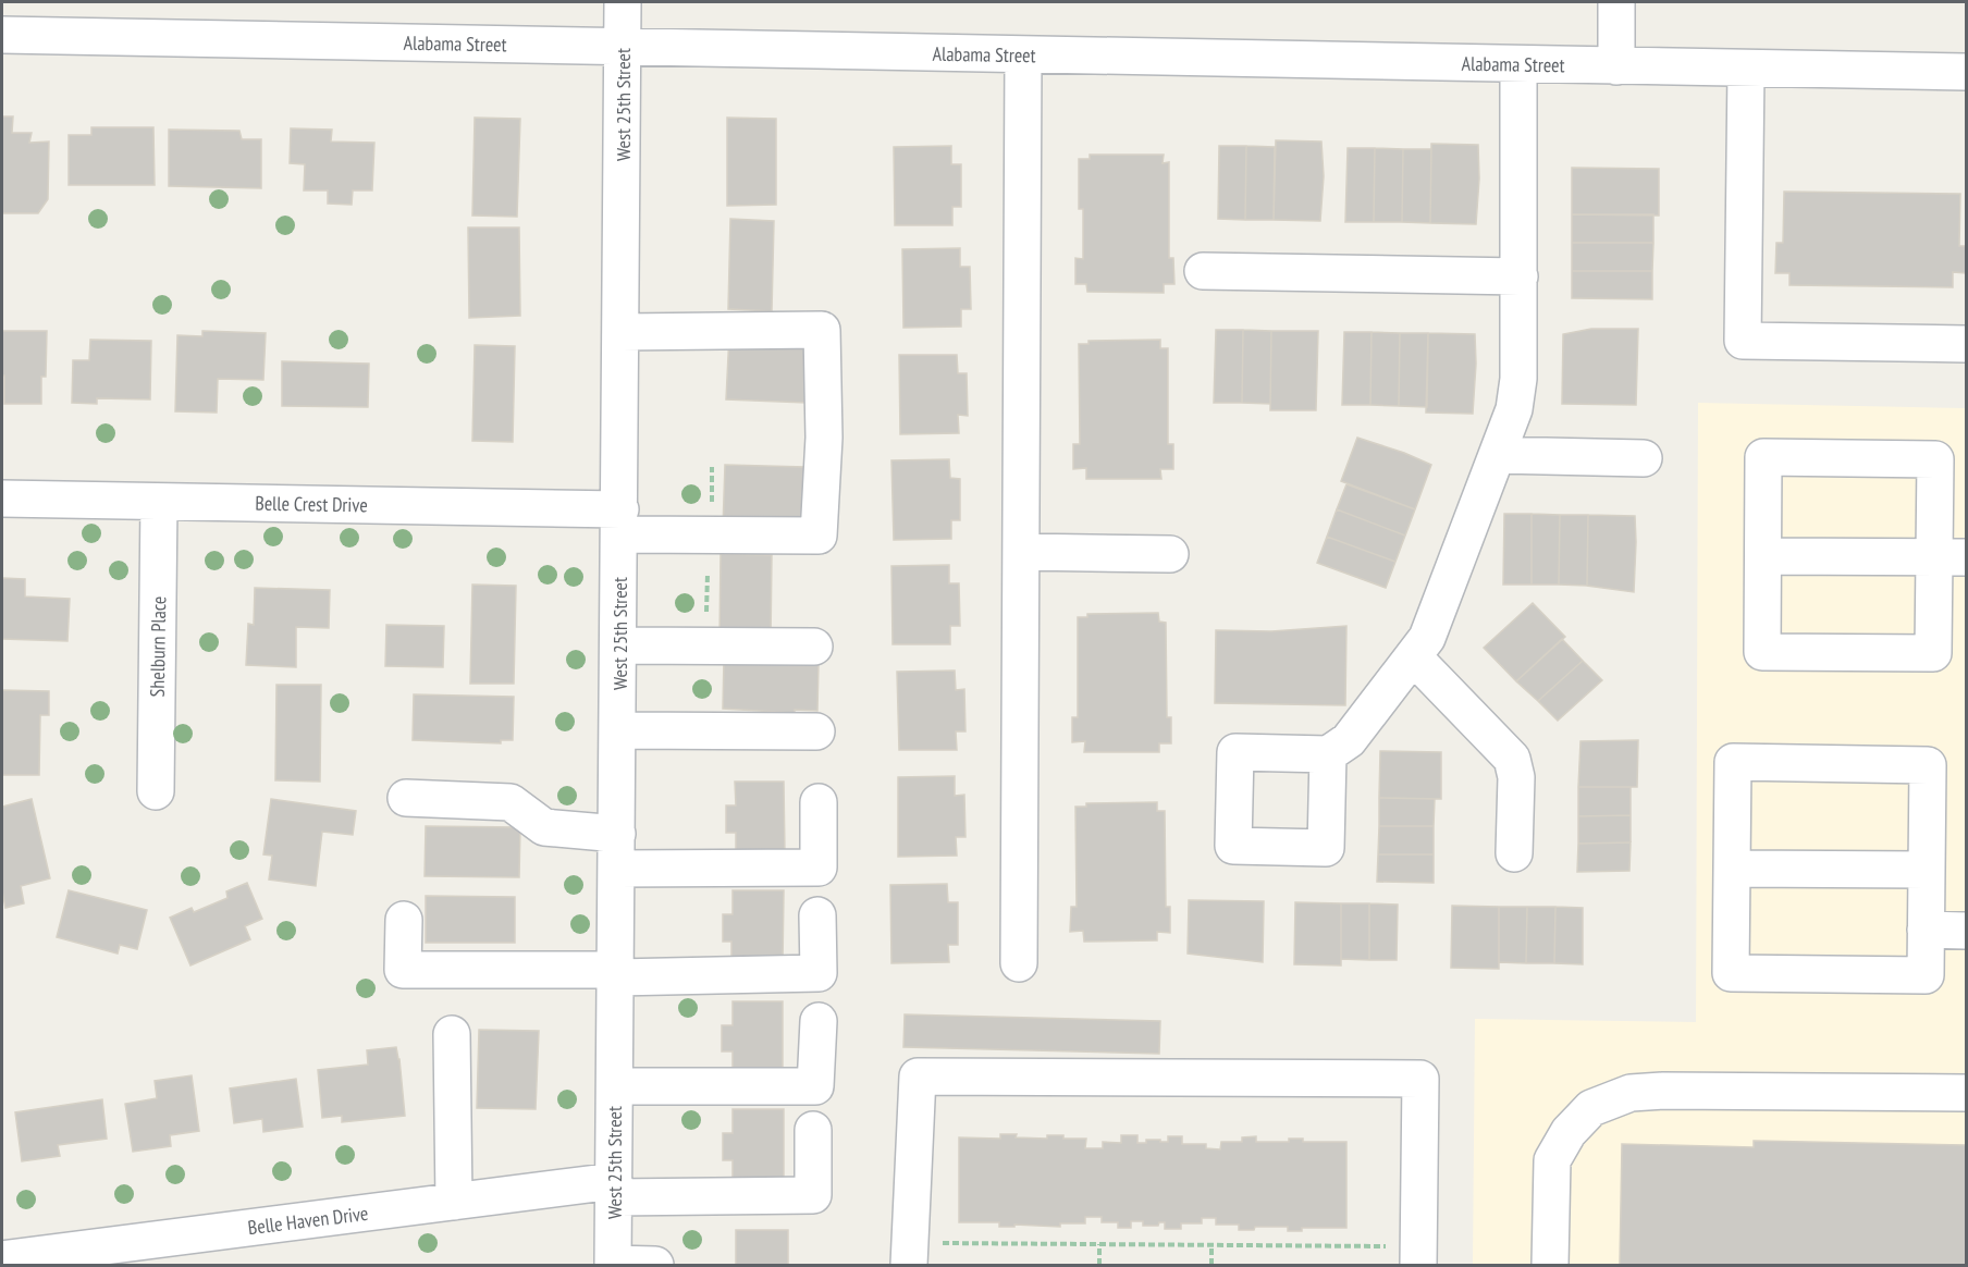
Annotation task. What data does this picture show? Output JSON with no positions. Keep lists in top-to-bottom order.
{
  "streets": {
    "street": [
      "Alabama Street",
      "West 25th Street",
      "Belle Crest Drive",
      "Shelburn Place",
      "Belle Haven Drive"
    ]
  },
  "crossings": [
    ["Alabama Street", "West 25th Street"],
    ["West 25th Street", "Belle Crest Drive"],
    ["West 25th Street", "Belle Haven Drive"],
    ["Belle Crest Drive", "Shelburn Place"]
  ]
}
